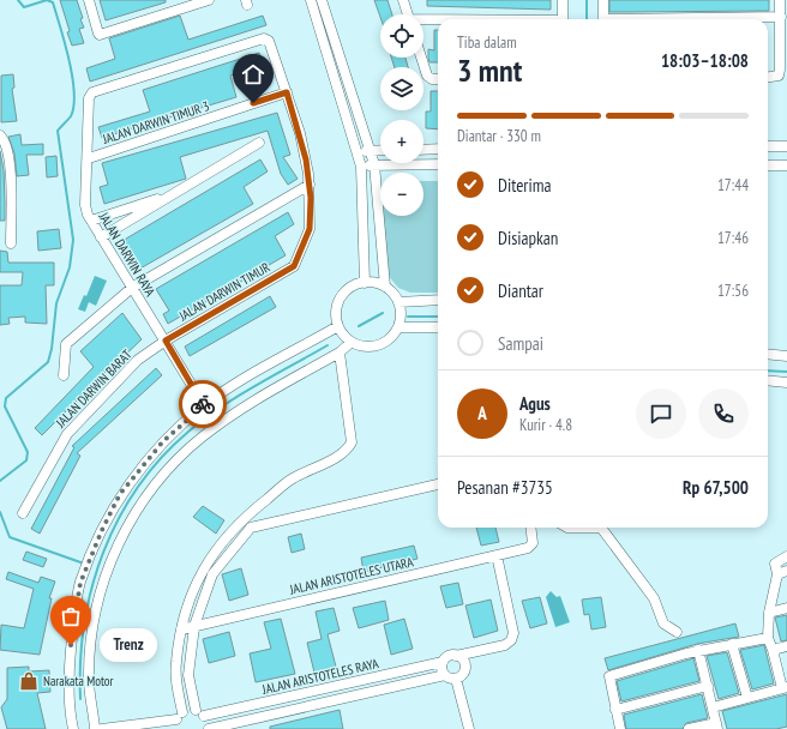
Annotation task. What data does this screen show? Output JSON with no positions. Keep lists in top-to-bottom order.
{
  "streets": {
    "street": [
      "JALAN DARWIN TIMUR 3",
      "JALAN DARWIN RAYA",
      "JALAN DARWIN TIMUR",
      "JALAN DARWIN BARAT",
      "JALAN ARISTOTELES UTARA",
      "JALAN ARISTOTELES RAYA"
    ]
  },
  "crossings": [
    ["JALAN DARWIN TIMUR 3", "JALAN DARWIN RAYA"],
    ["JALAN DARWIN TIMUR 3", "JALAN DARWIN TIMUR"],
    ["JALAN DARWIN RAYA", "JALAN DARWIN TIMUR"],
    ["JALAN DARWIN RAYA", "JALAN DARWIN BARAT"],
    ["JALAN DARWIN TIMUR", "JALAN DARWIN BARAT"],
    ["JALAN ARISTOTELES UTARA", "JALAN ARISTOTELES RAYA"]
  ],
  "places": {
    "other": ["Trenz"],
    "shop": ["Narakata Motor"]
  },
  "page": {
    "map_buttons": ["+", "−"],
    "heading": ["3 mnt", "Tiba dalam", "18:03–18:08"],
    "panel": [
      "Agus",
      "Kurir · 4.8",
      "Pesanan #3735",
      "Rp 67,500"
    ],
    "bar": "Diantar · 330 m",
    "list": [
      ["Diterima", "17:44"],
      ["Disiapkan", "17:46"],
      ["Diantar", "17:56"],
      "Sampai"
    ],
    "round": "A",
    "bubble": "Trenz"
  }
}
